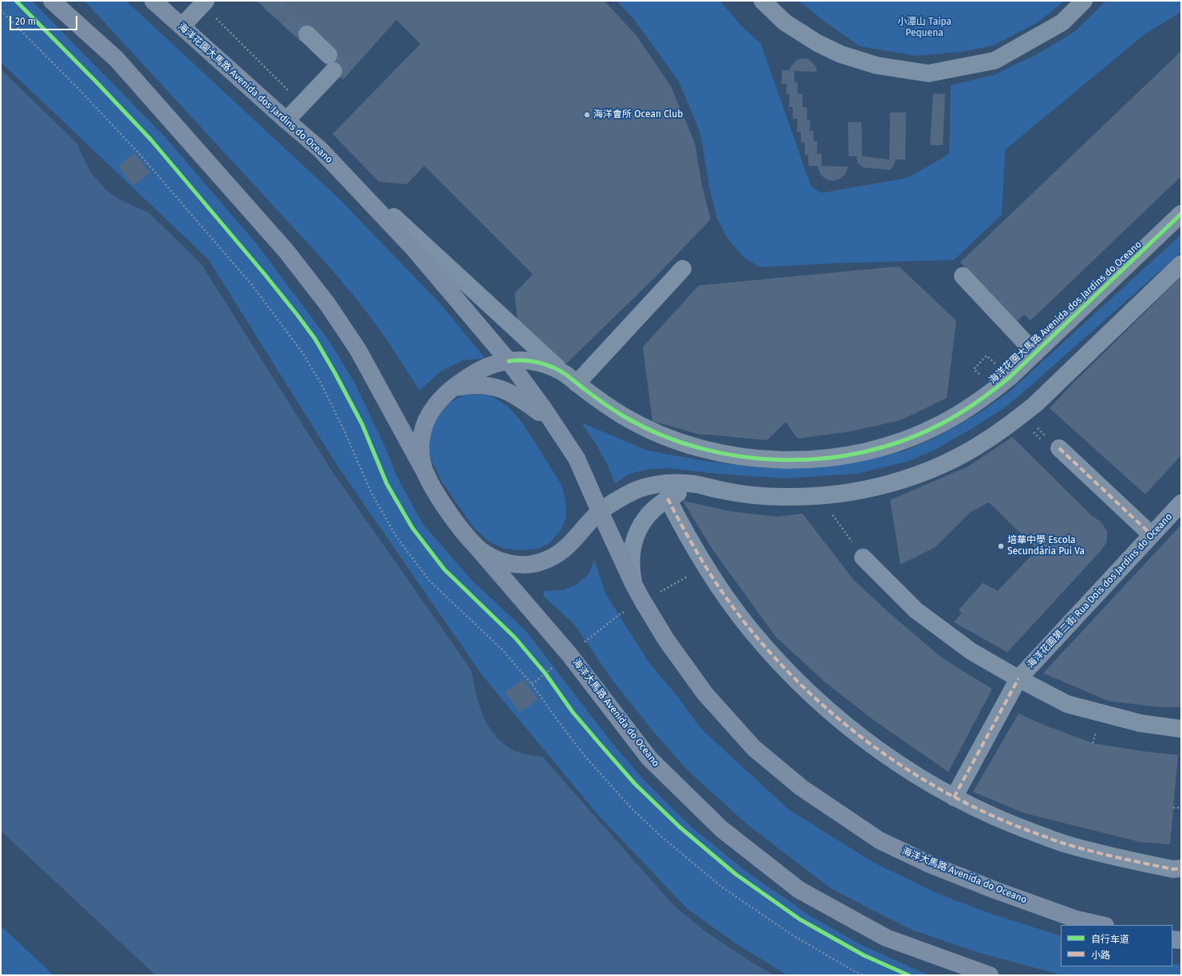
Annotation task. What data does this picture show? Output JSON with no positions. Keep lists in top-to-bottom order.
{
  "streets": {
    "main road": ["海洋花園大馬路 Avenida dos Jardins do Oceano", "海洋大馬路 Avenida do Oceano"],
    "street": ["海洋花園第二街 Rua Dois dos Jardins do Oceano"]
  },
  "crossings": [
    ["海洋花園大馬路 Avenida dos Jardins do Oceano", "海洋大馬路 Avenida do Oceano"]
  ],
  "parks": ["小潭山 Taipa Pequena"],
  "places": ["海洋會所 Ocean Club", "培華中學 Escola Secundária Pui Va"],
  "legend": ["自行车道", "小路"],
  "scale_bar": "20 m"
}
